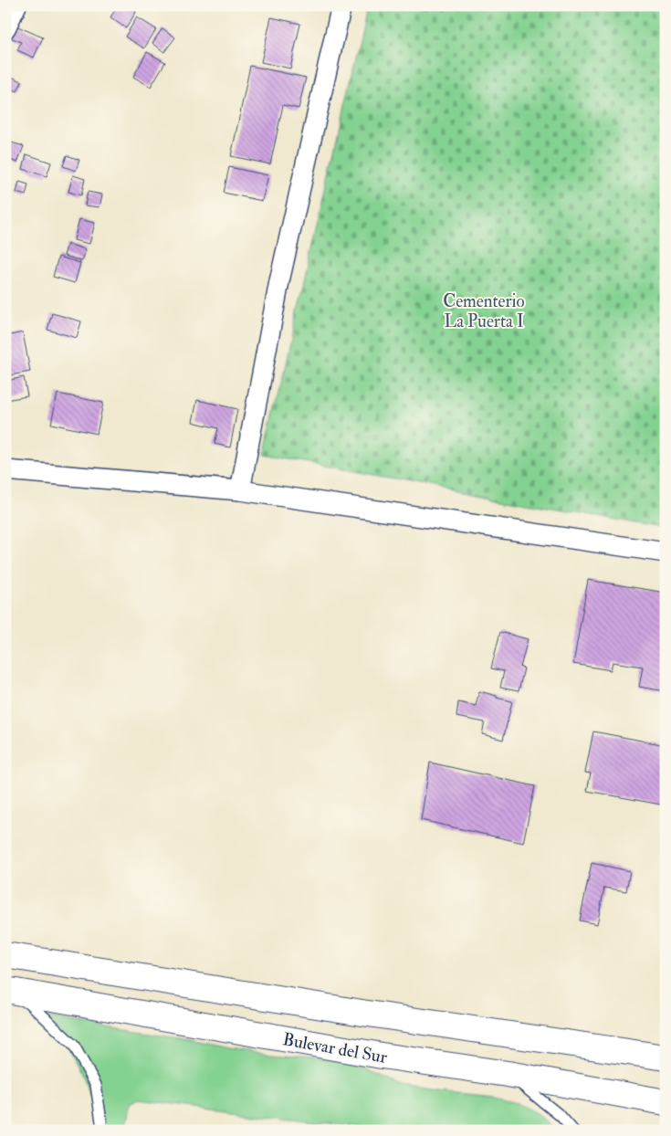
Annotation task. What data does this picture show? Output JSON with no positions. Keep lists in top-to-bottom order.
{
  "streets": {
    "highway": ["Bulevar del Sur"]
  },
  "parks": ["Cementerio La Puerta I"]
}
